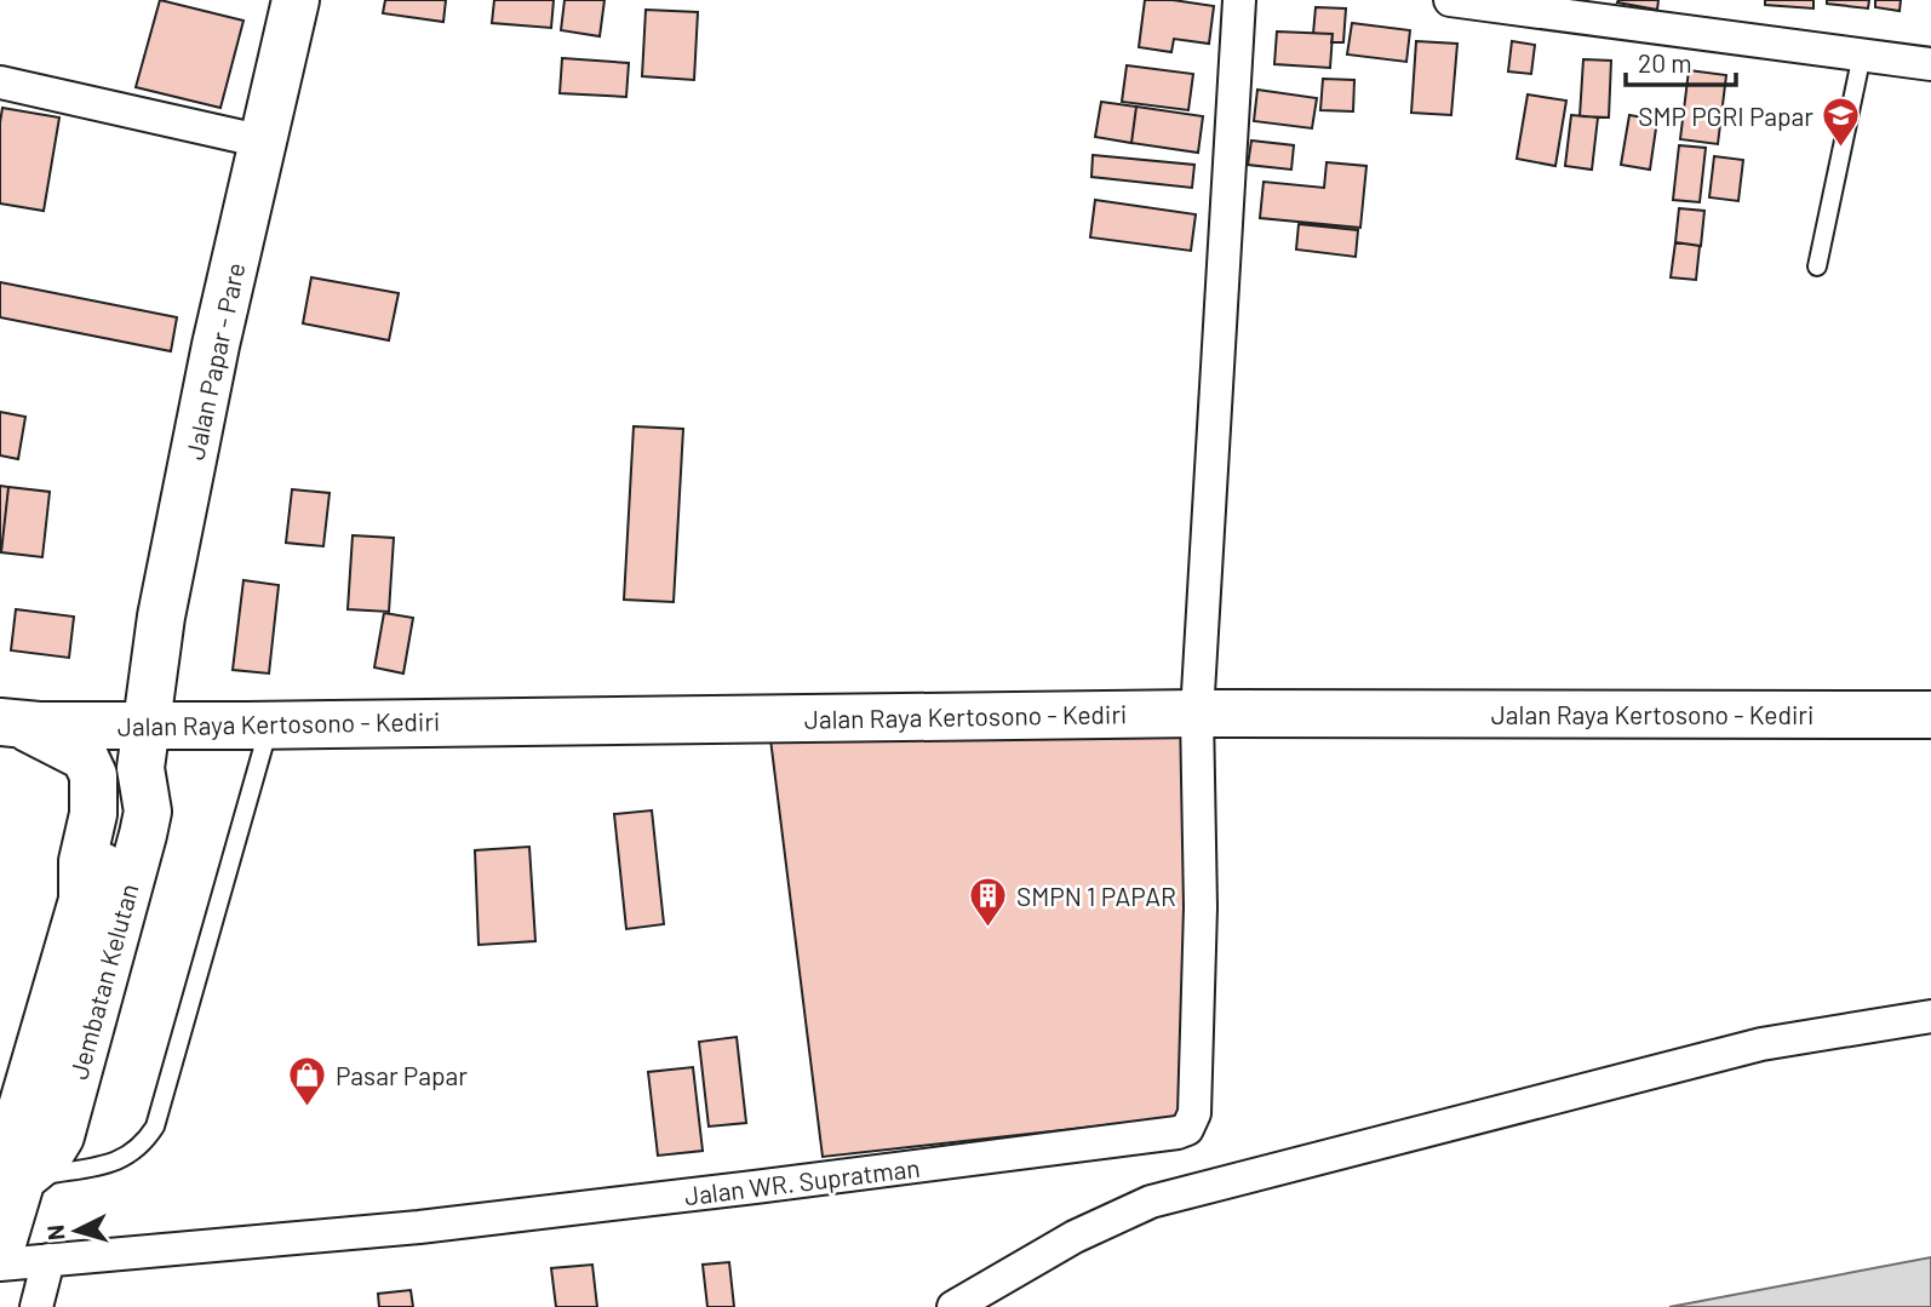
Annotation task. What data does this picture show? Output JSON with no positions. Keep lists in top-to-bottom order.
{
  "streets": {
    "main road": ["Jalan Papar - Pare", "Jalan Raya Kertosono - Kediri", "Jembatan Kelutan"],
    "street": ["Jalan WR. Supratman"]
  },
  "crossings": [
    ["Jalan Papar - Pare", "Jalan Raya Kertosono - Kediri"],
    ["Jalan Papar - Pare", "Jembatan Kelutan"],
    ["Jalan Raya Kertosono - Kediri", "Jembatan Kelutan"],
    ["Jalan Raya Kertosono - Kediri", "Jalan WR. Supratman"]
  ],
  "places": {
    "school or university": ["SMP PGRI Papar"],
    "building": ["SMPN 1 PAPAR"],
    "shop": ["Pasar Papar"]
  },
  "scale_bar": "20 m",
  "north": "left"
}
